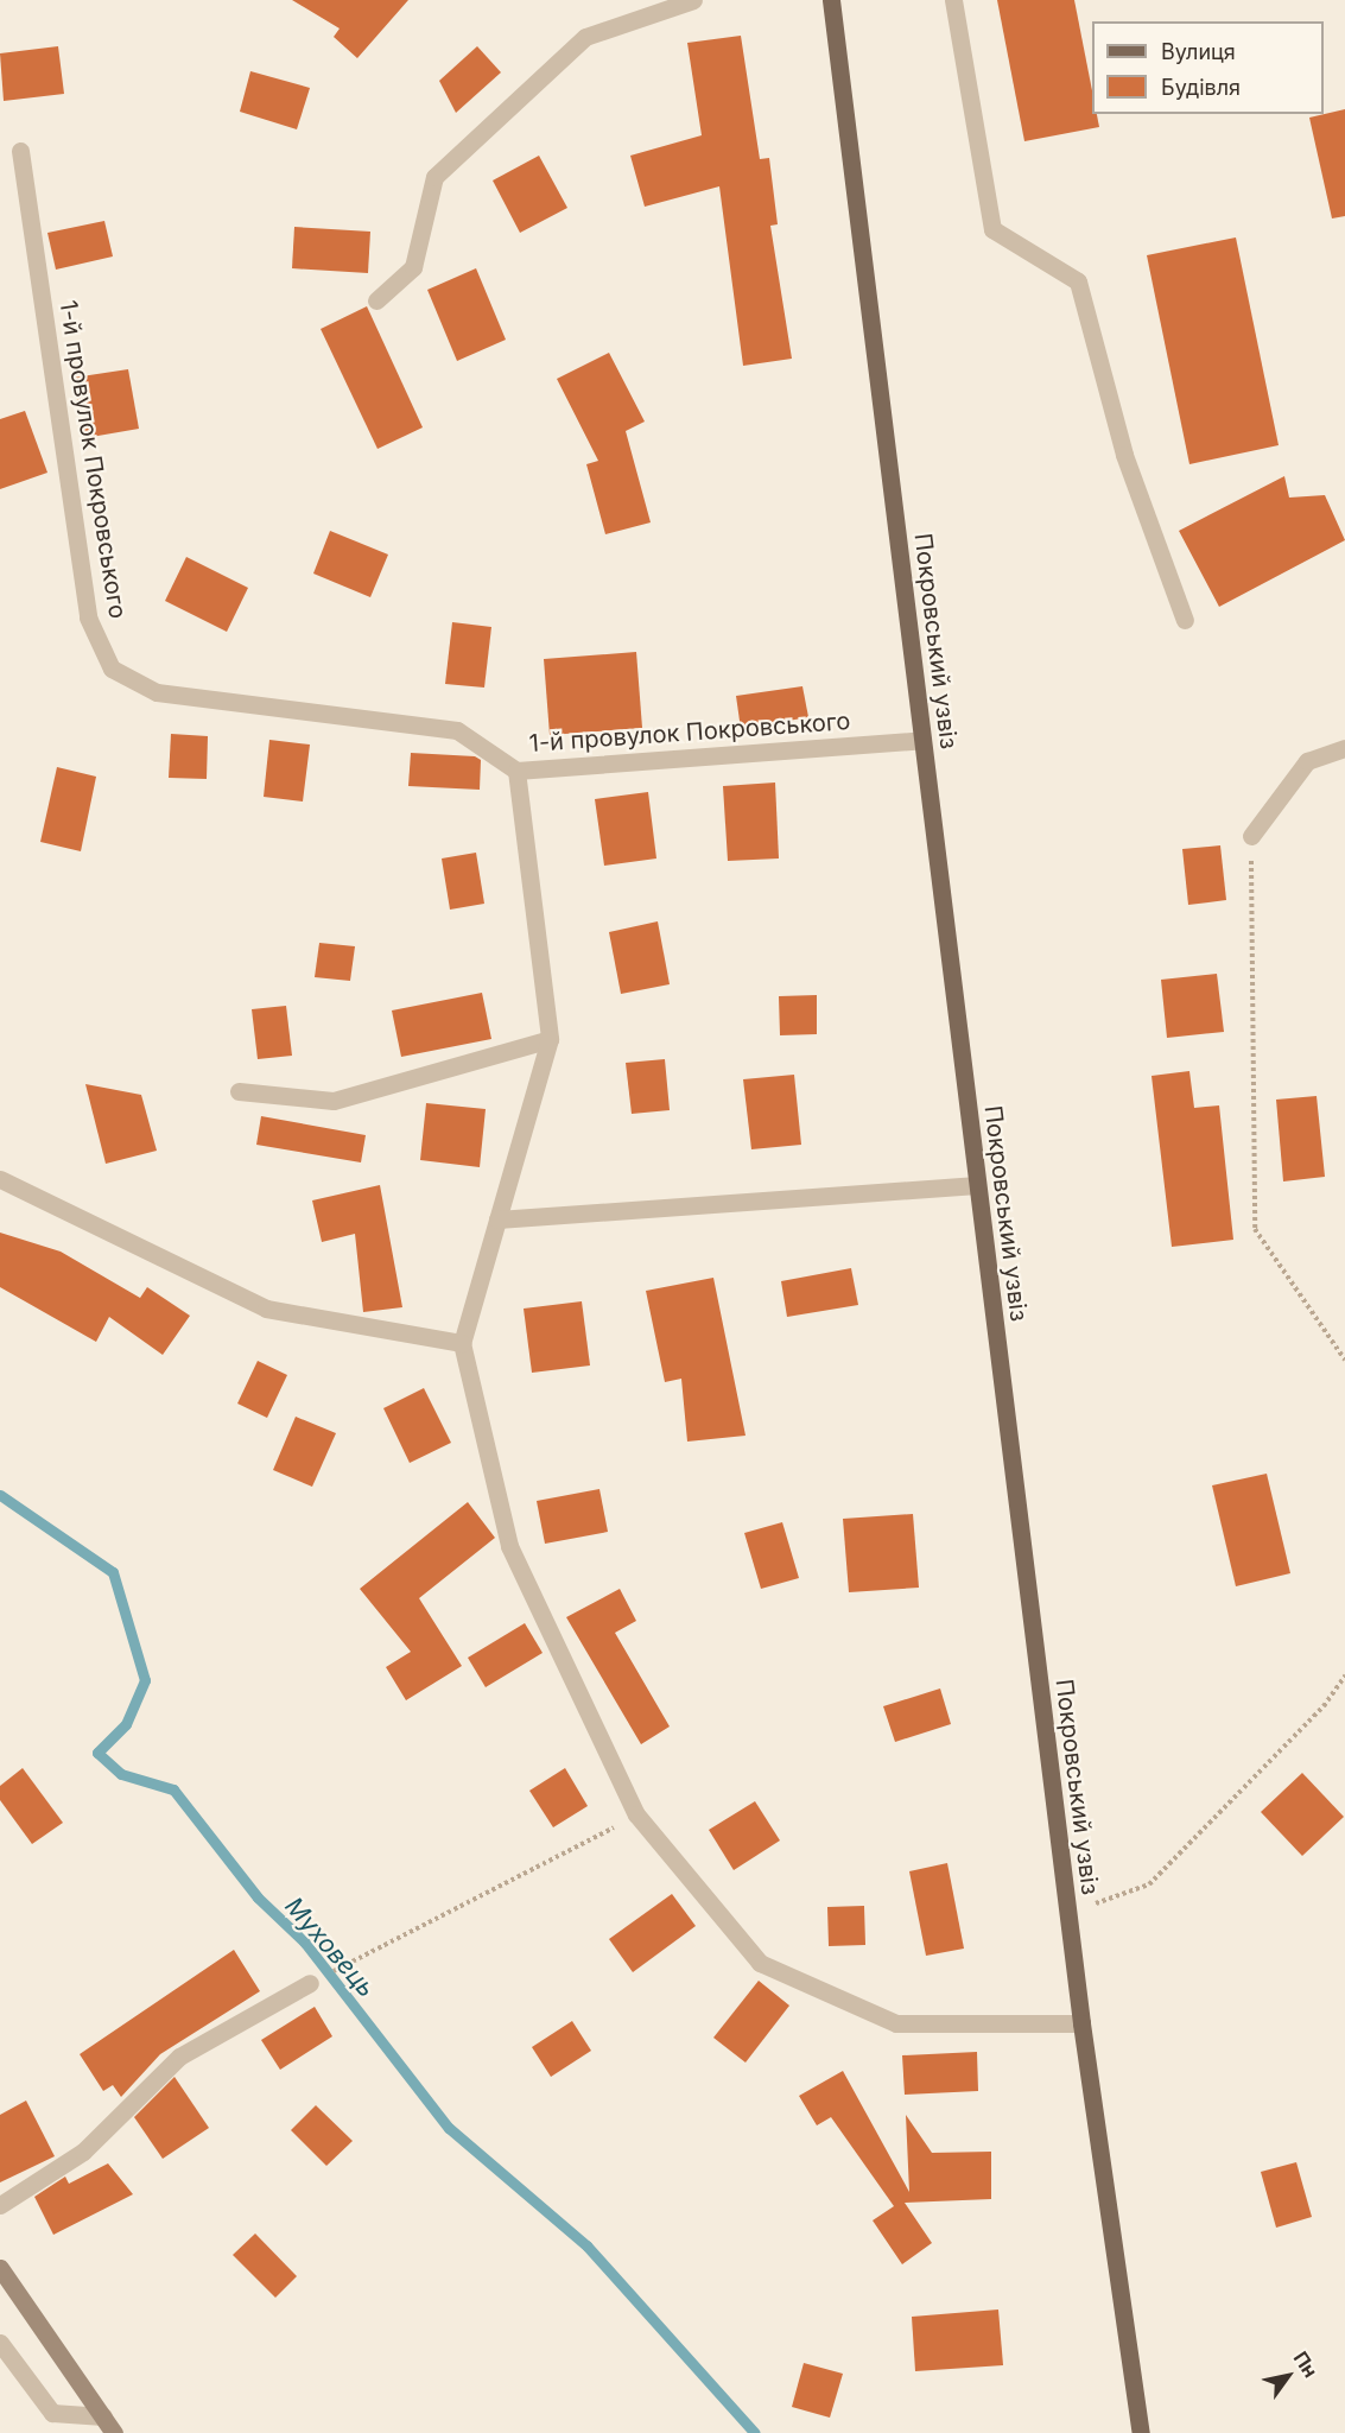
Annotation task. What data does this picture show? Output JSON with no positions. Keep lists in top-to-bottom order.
{
  "streets": {
    "main road": ["Покровський узвіз"],
    "street": ["1-й провулок Покровського"]
  },
  "crossings": [
    ["1-й провулок Покровського", "Покровський узвіз"]
  ],
  "water": ["Муховець"],
  "legend": ["Вулиця", "Будівля"],
  "north": "top right"
}
